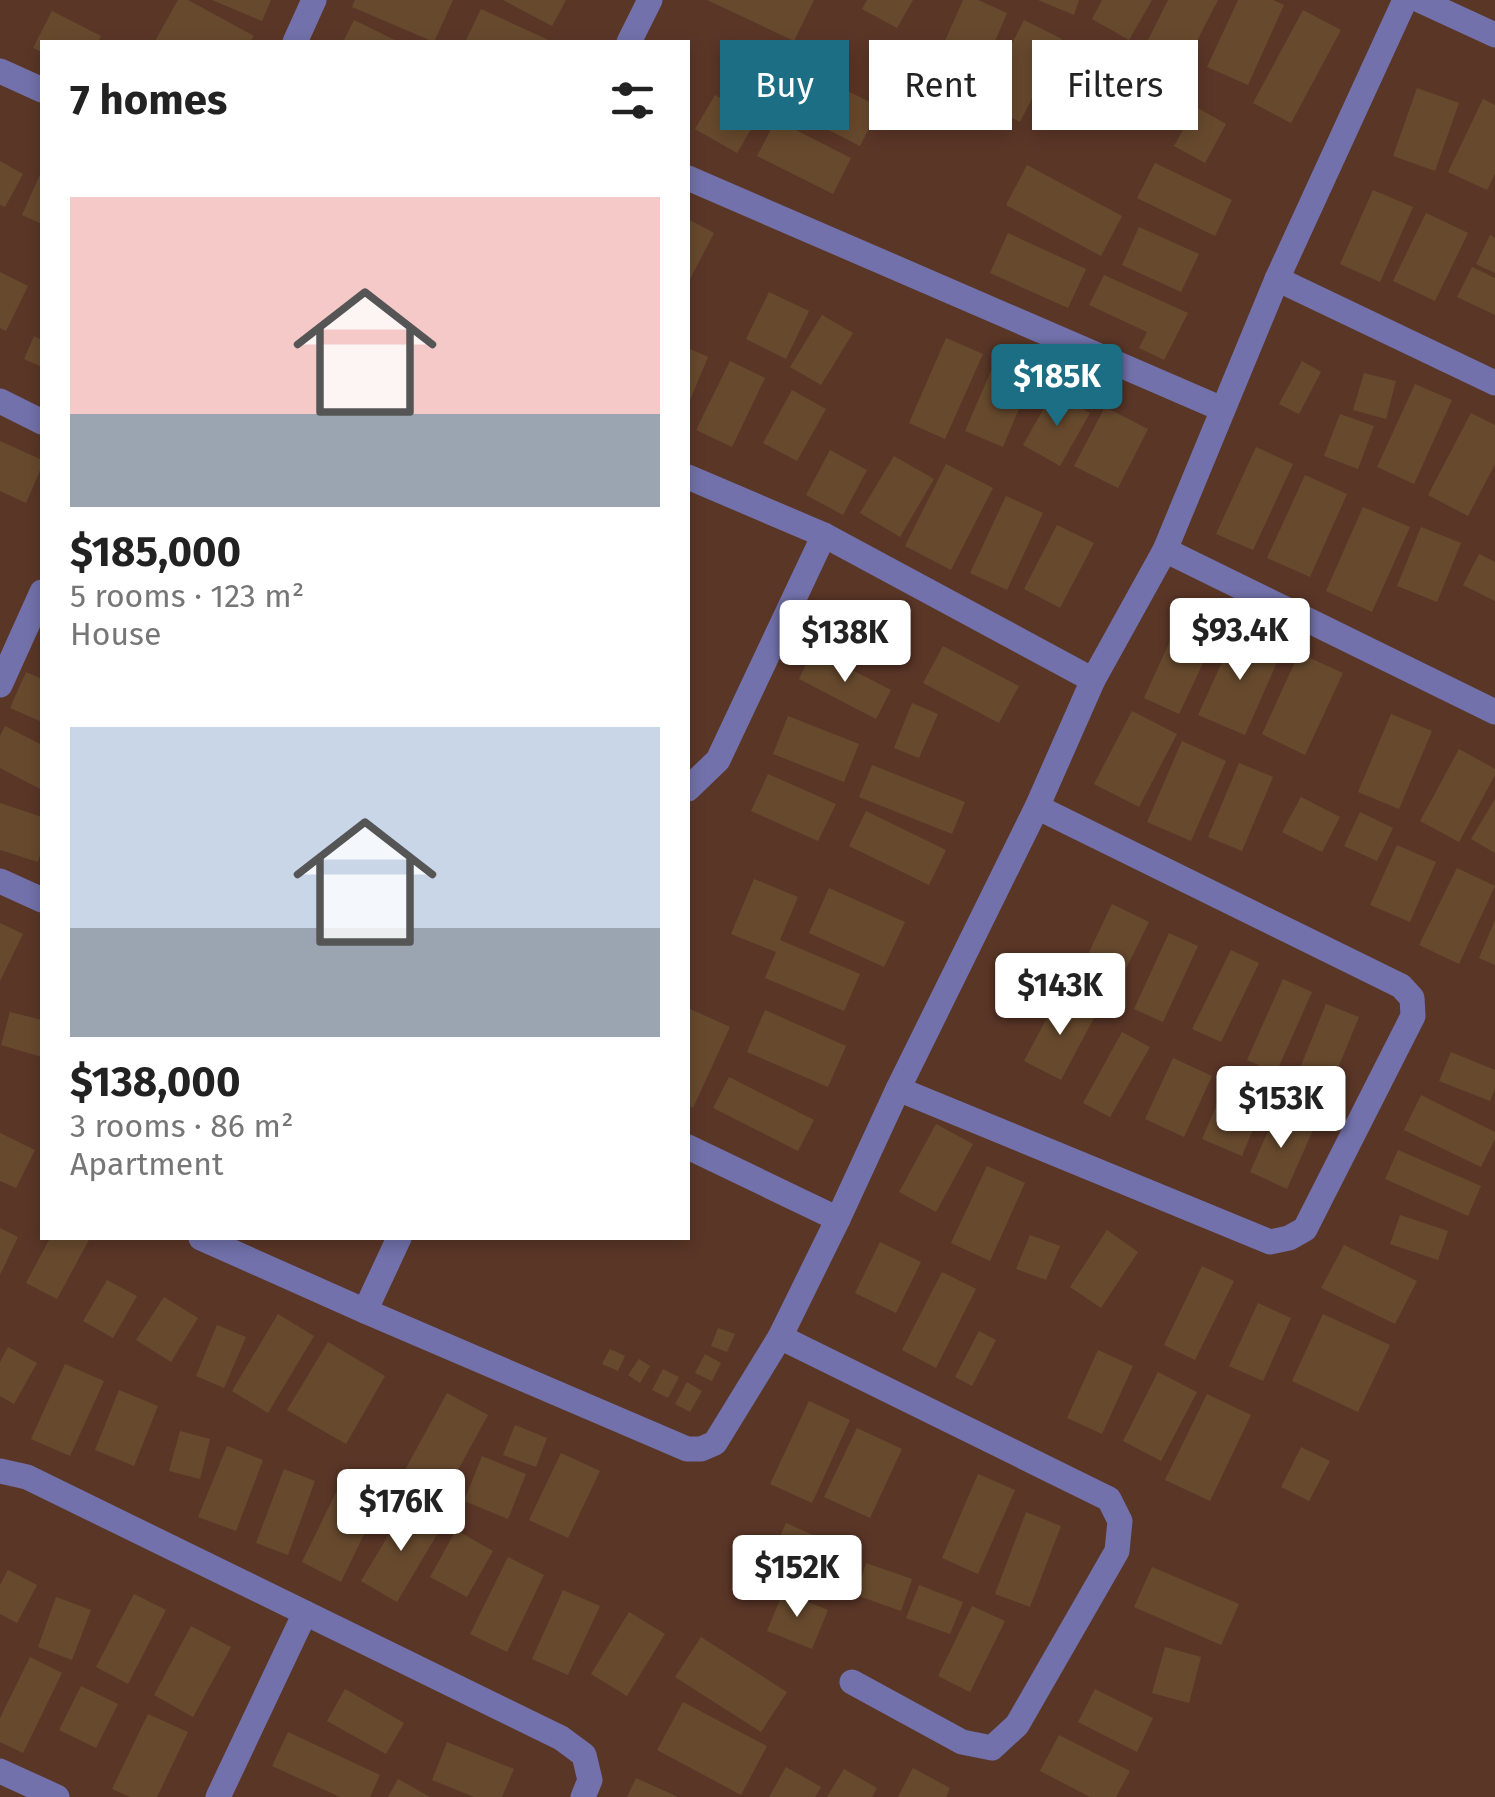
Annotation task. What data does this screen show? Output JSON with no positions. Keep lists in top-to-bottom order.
{
  "page": {
    "chip": ["Buy", "Rent", "Filters"],
    "heading": "7 homes",
    "list": [
      {
        "name": "$185,000",
        "note": "5 rooms · 123 m² · House"
      },
      {
        "name": "$138,000",
        "note": "3 rooms · 86 m² · Apartment"
      }
    ],
    "price": [
      "$185K",
      "$93.4K",
      "$138K",
      "$143K",
      "$153K",
      "$176K",
      "$152K"
    ]
  }
}
